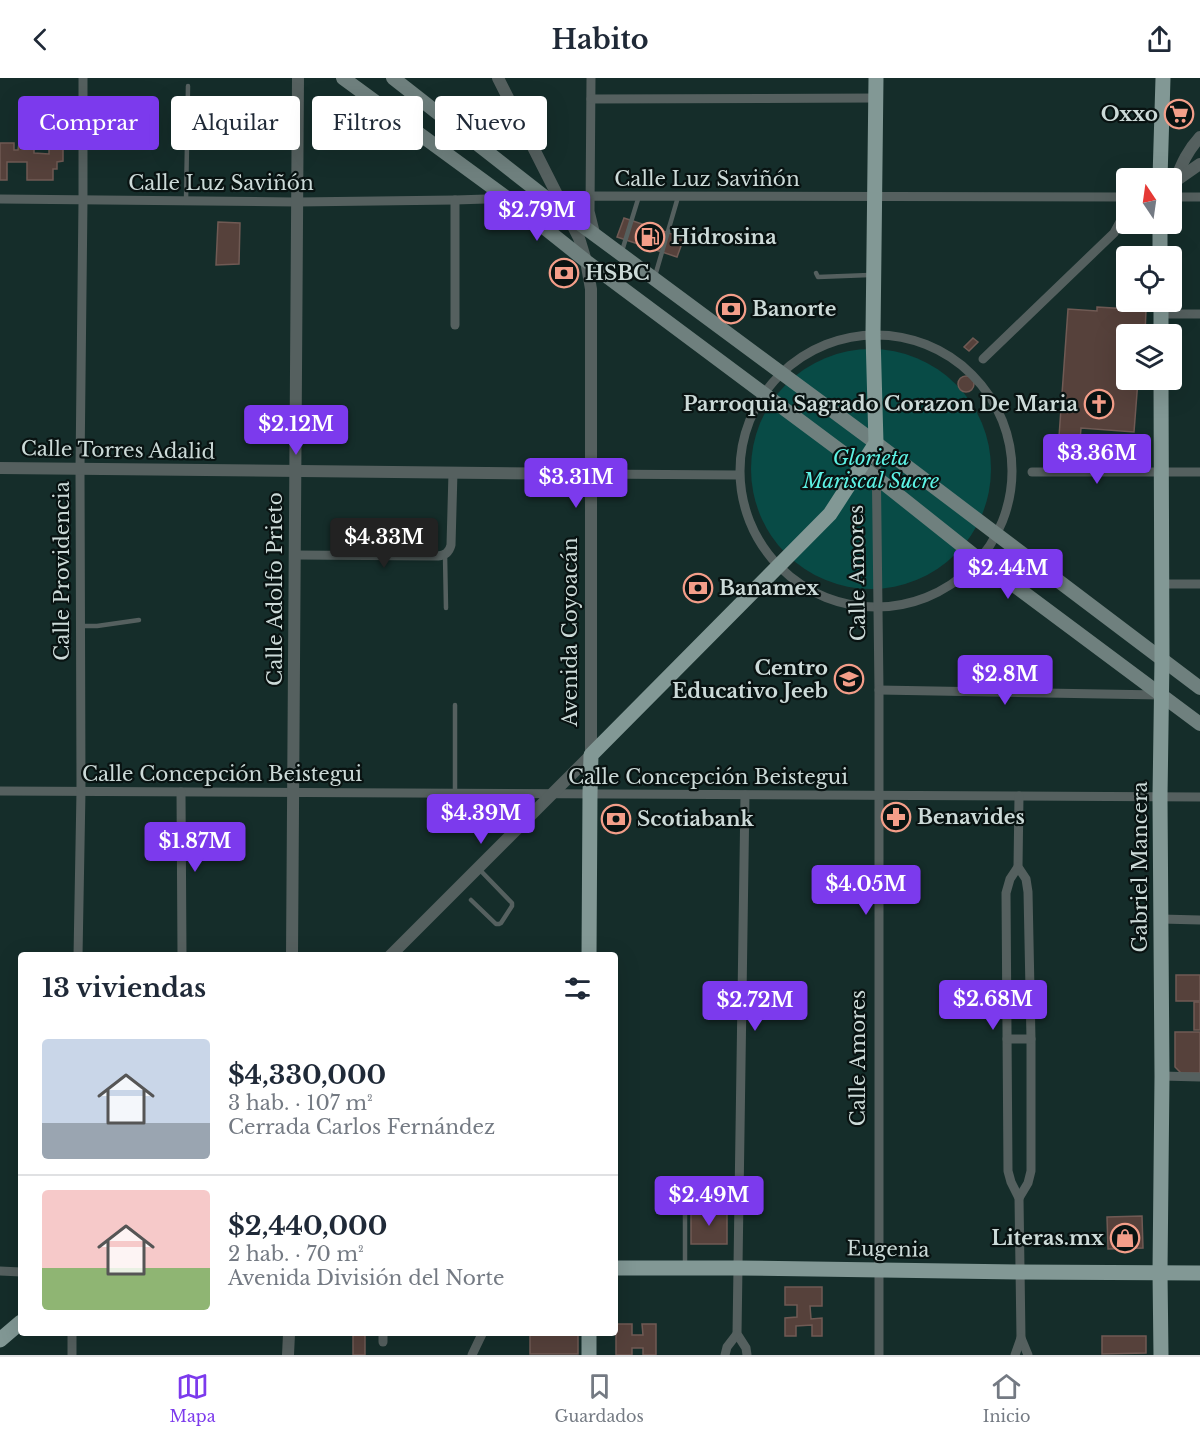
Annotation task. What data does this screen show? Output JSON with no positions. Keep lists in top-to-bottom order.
{
  "streets": {
    "main road": [
      "Calle Amores",
      "Avenida Coyoacán",
      "Gabriel Mancera",
      "Eugenia"
    ],
    "street": [
      "Calle Luz Saviñón",
      "Calle Torres Adalid",
      "Calle Providencia",
      "Calle Adolfo Prieto",
      "Calle Concepción Beistegui"
    ]
  },
  "crossings": [
    ["Calle Luz Saviñón", "Calle Providencia"],
    ["Calle Luz Saviñón", "Calle Amores"],
    ["Calle Luz Saviñón", "Calle Adolfo Prieto"],
    ["Calle Torres Adalid", "Calle Providencia"],
    ["Calle Torres Adalid", "Calle Adolfo Prieto"],
    ["Calle Torres Adalid", "Avenida Coyoacán"],
    ["Calle Providencia", "Calle Concepción Beistegui"],
    ["Calle Amores", "Calle Concepción Beistegui"],
    ["Calle Amores", "Eugenia"],
    ["Calle Adolfo Prieto", "Calle Concepción Beistegui"],
    ["Avenida Coyoacán", "Calle Concepción Beistegui"],
    ["Calle Concepción Beistegui", "Gabriel Mancera"],
    ["Gabriel Mancera", "Eugenia"]
  ],
  "parks": ["Glorieta Mariscal Sucre"],
  "places": {
    "supermarket": ["Oxxo"],
    "fuel station": ["Hidrosina"],
    "bank": [
      "HSBC",
      "Banorte",
      "Banamex",
      "Scotiabank"
    ],
    "church": ["Parroquia Sagrado Corazon De Maria"],
    "school or university": ["Centro Educativo Jeeb"],
    "pharmacy": ["Benavides"],
    "shop": ["Literas.mx"]
  },
  "north": "top",
  "page": {
    "header": "Habito",
    "chip": [
      "Comprar",
      "Alquilar",
      "Filtros",
      "Nuevo"
    ],
    "price": [
      "$2.79M",
      "$2.12M",
      "$3.36M",
      "$3.31M",
      "$4.33M",
      "$2.44M",
      "$2.8M",
      "$4.39M",
      "$1.87M",
      "$4.05M",
      "$2.68M",
      "$2.72M",
      "$2.49M"
    ],
    "heading": "13 viviendas",
    "list": [
      {
        "name": "$4,330,000",
        "note": "3 hab. · 107 m² · Cerrada Carlos Fernández"
      },
      {
        "name": "$2,440,000",
        "note": "2 hab. · 70 m² · Avenida División del Norte"
      }
    ],
    "tabs": ["Mapa", "Guardados", "Inicio"]
  }
}
